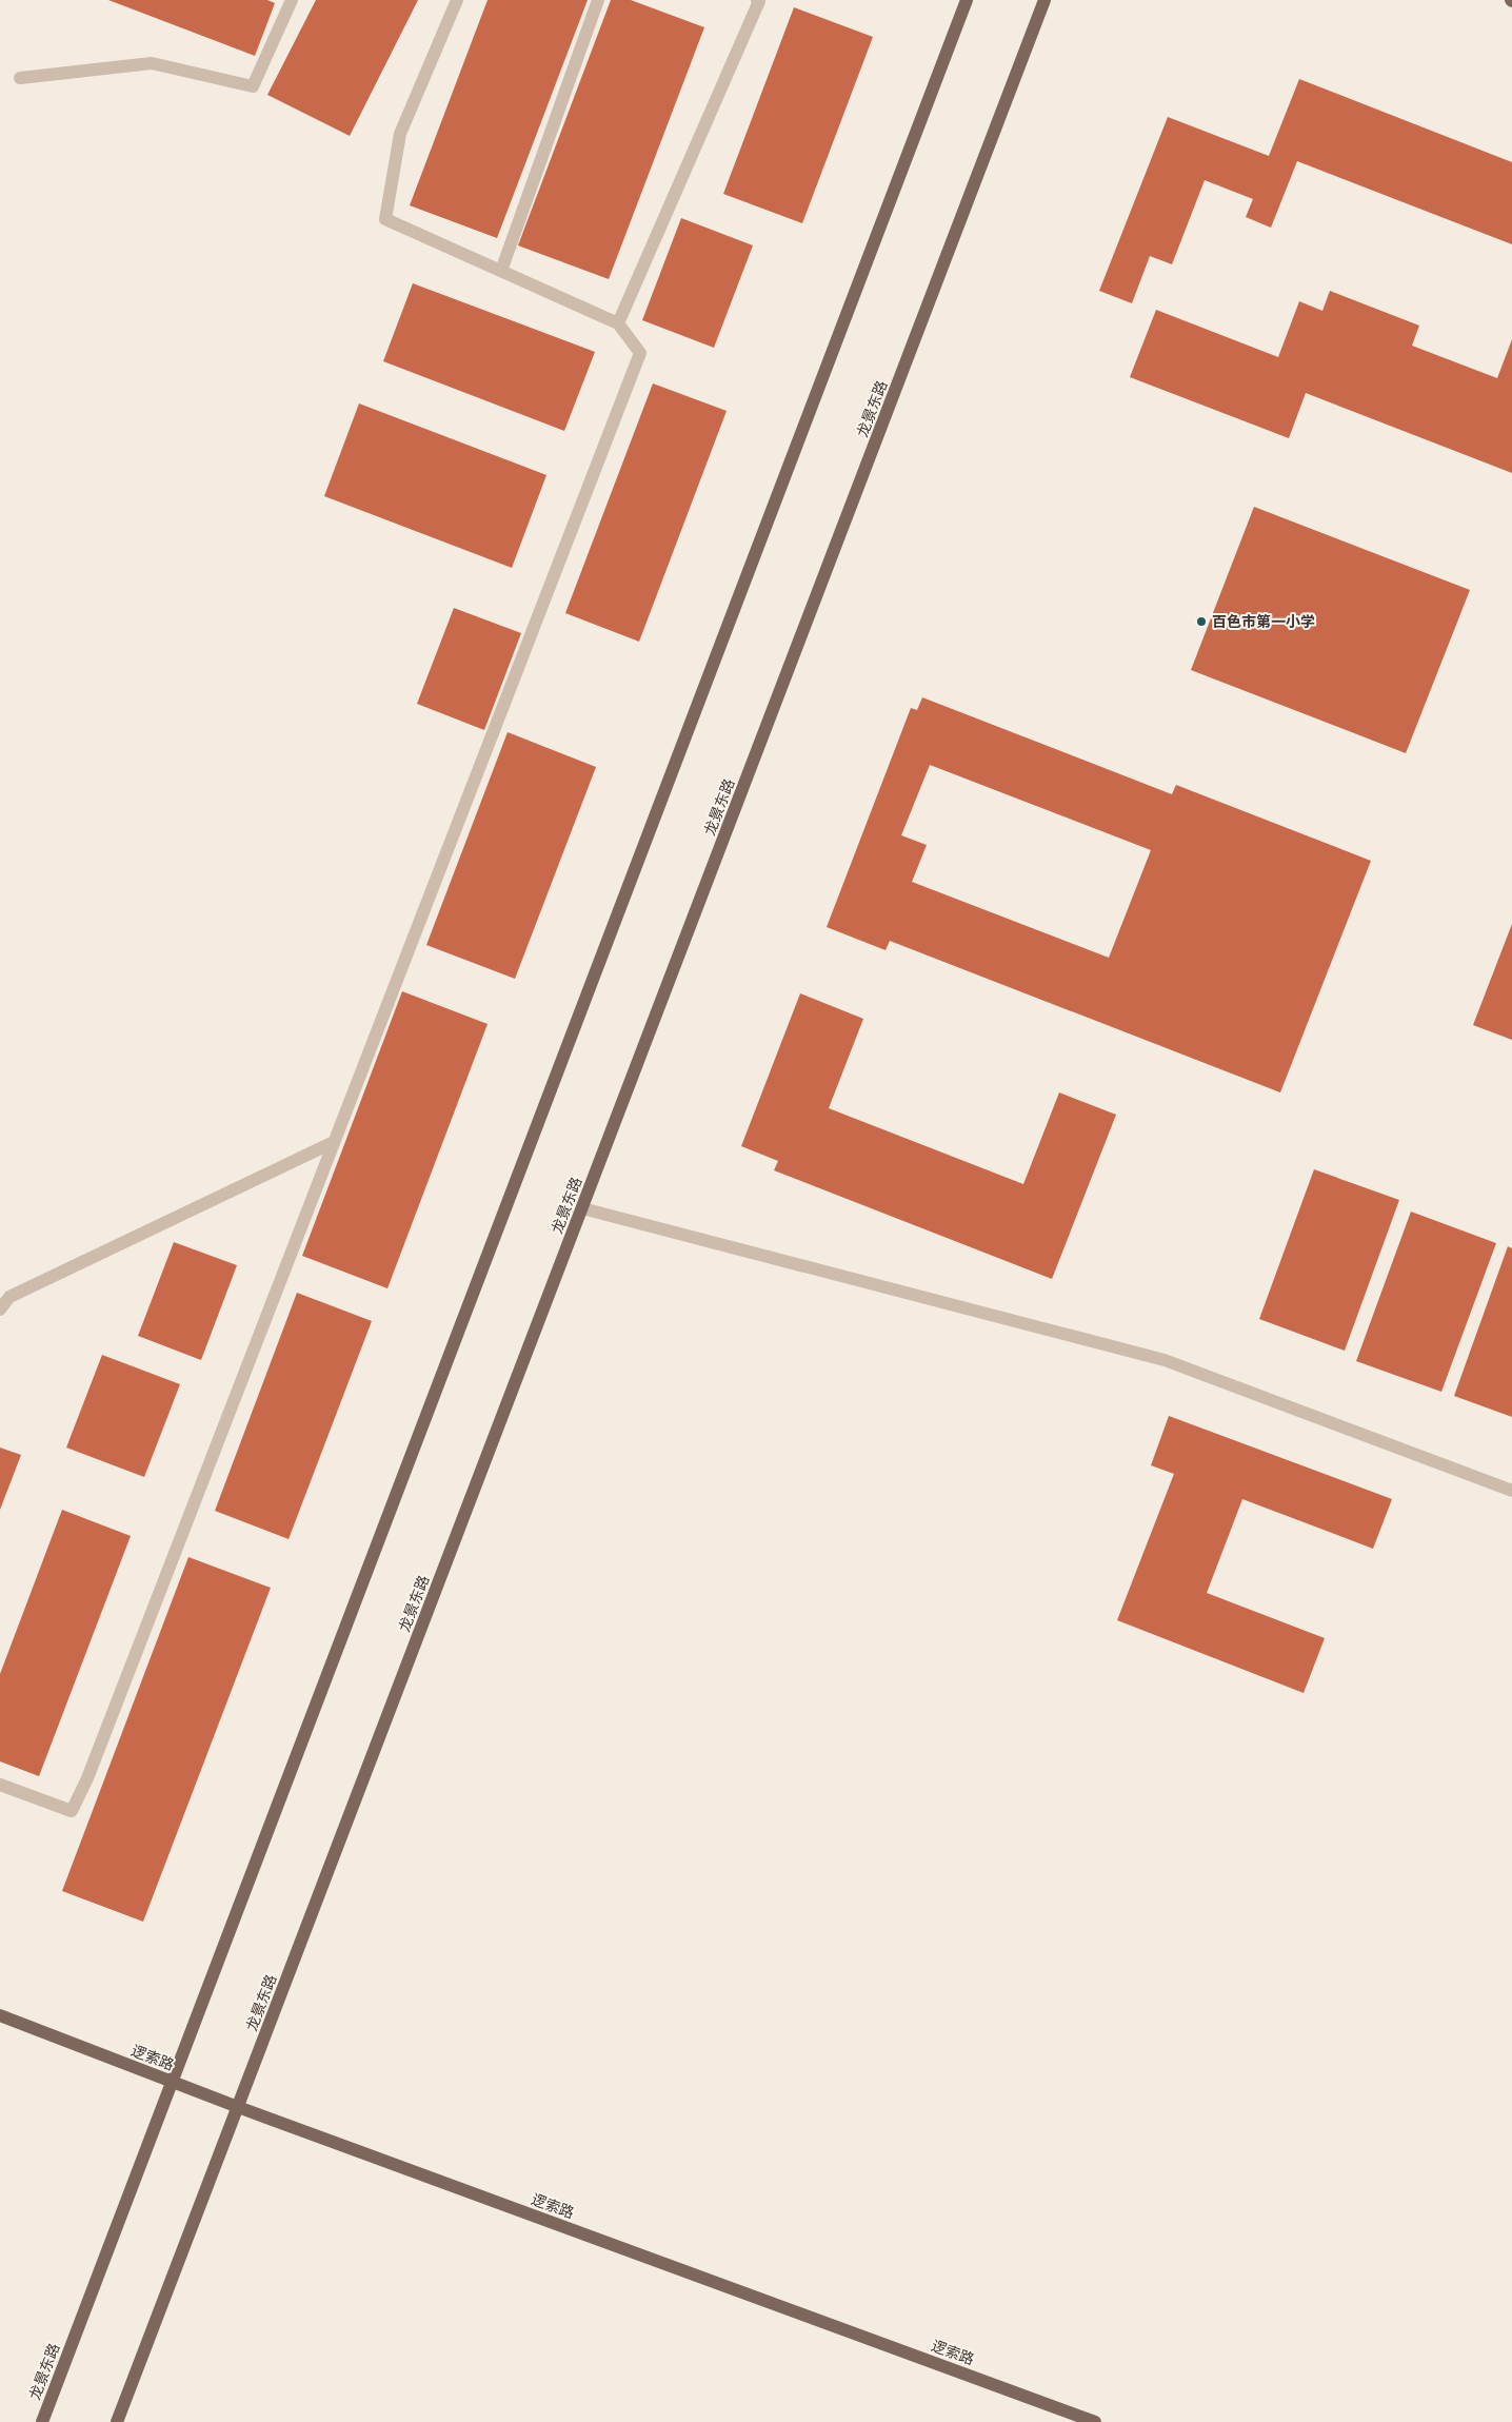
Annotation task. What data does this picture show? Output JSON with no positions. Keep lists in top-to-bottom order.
{
  "streets": {
    "main road": ["龙景东路", "逻索路"]
  },
  "crossings": [
    ["龙景东路", "逻索路"]
  ],
  "places": ["百色市第一小学"]
}
